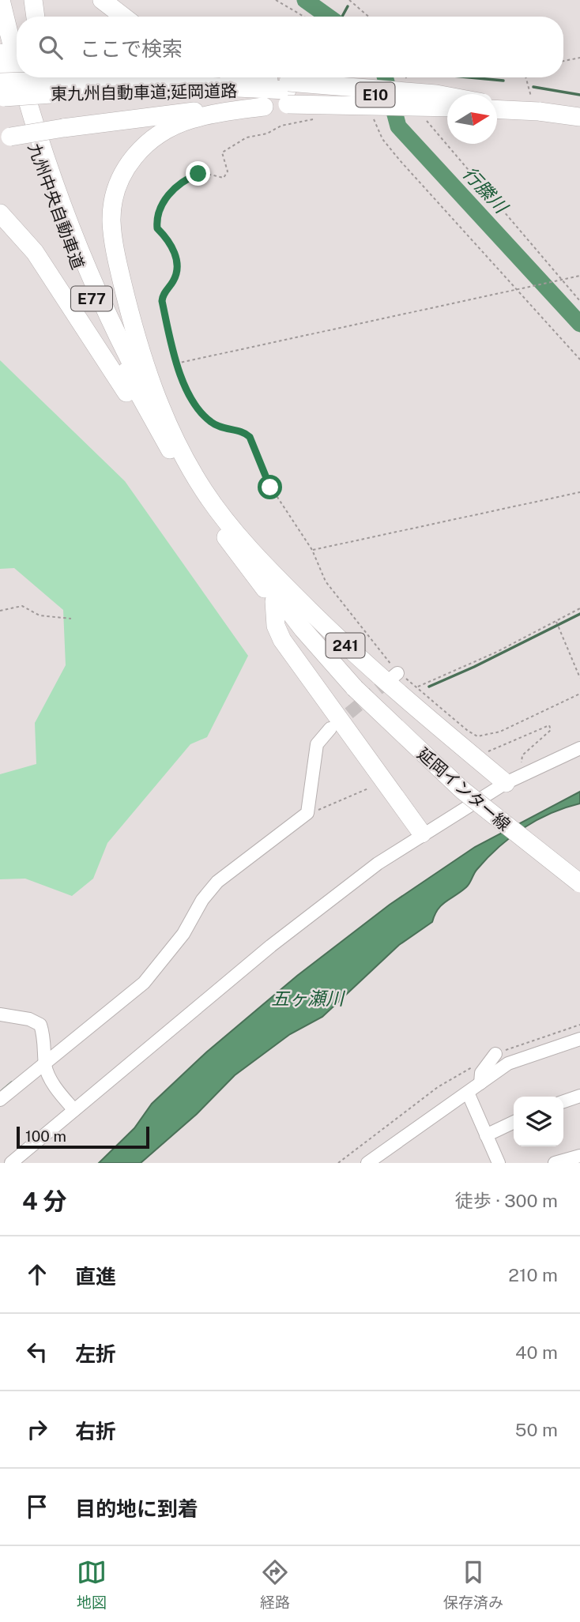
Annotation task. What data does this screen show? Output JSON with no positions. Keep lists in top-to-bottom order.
{
  "streets": {
    "highway": [
      "東九州自動車道;延岡道路",
      "E10",
      "九州中央自動車道",
      "E77",
      "241",
      "延岡インター線"
    ]
  },
  "crossings": [
    ["九州中央自動車道", "E77"],
    ["九州中央自動車道", "241"],
    ["九州中央自動車道", "延岡インター線"],
    ["241", "延岡インター線"]
  ],
  "water": ["行縢川", "五ヶ瀬川"],
  "scale_bar": "100 m",
  "north": "right",
  "page": {
    "search": "ここで検索",
    "scale": "100 m",
    "heading": ["4 分", "徒歩 · 300 m"],
    "list": [
      ["直進", "210 m"],
      ["左折", "40 m"],
      ["右折", "50 m"],
      "目的地に到着"
    ],
    "nav": ["地図", "経路", "保存済み"]
  }
}
